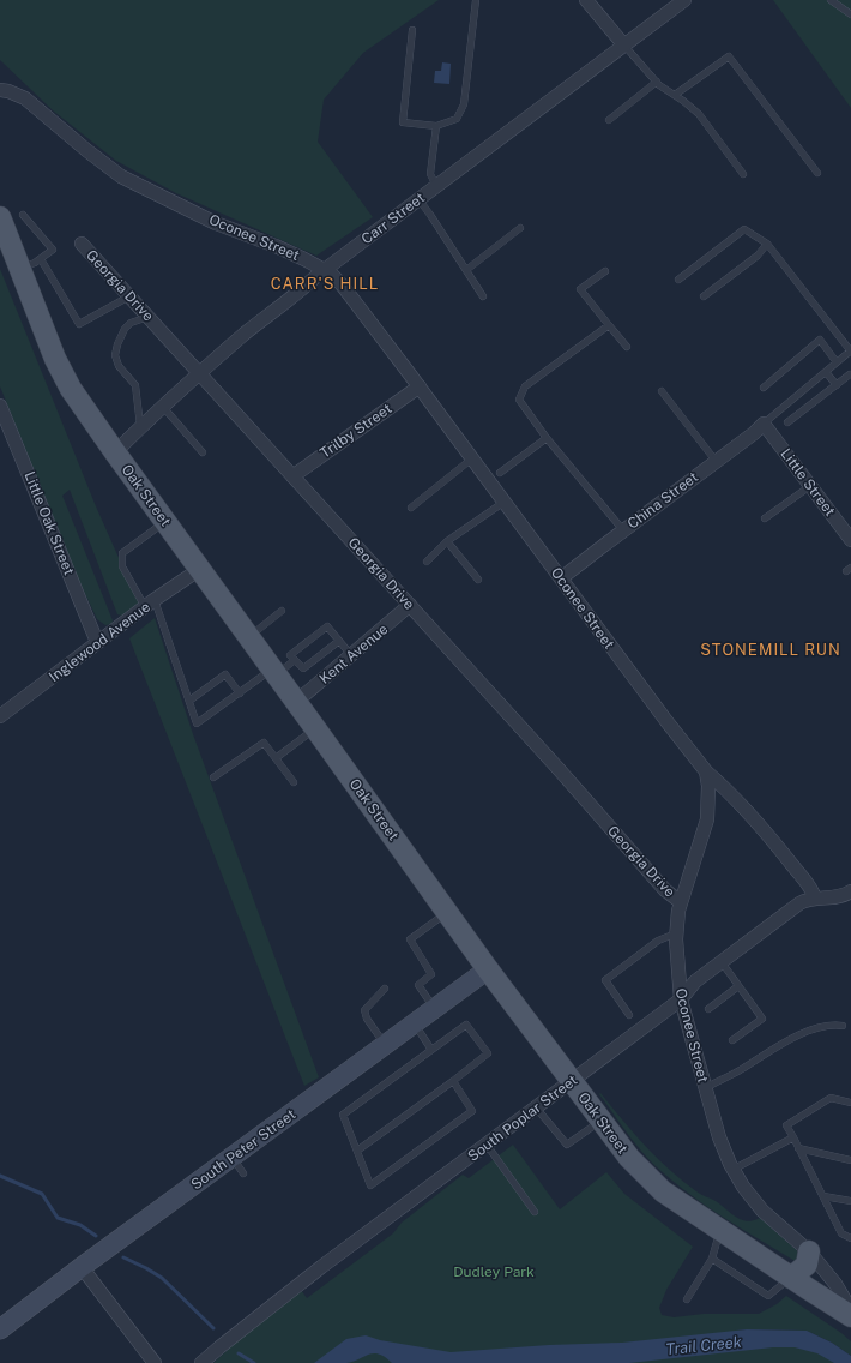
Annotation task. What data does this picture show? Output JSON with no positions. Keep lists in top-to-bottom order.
{
  "streets": {
    "main road": ["Oak Street"],
    "street": [
      "Carr Street",
      "Oconee Street",
      "Georgia Drive",
      "Trilby Street",
      "Little Street",
      "China Street",
      "Little Oak Street",
      "Inglewood Avenue",
      "Kent Avenue",
      "South Poplar Street",
      "South Peter Street"
    ]
  },
  "crossings": [
    ["Carr Street", "Oconee Street"],
    ["Carr Street", "Georgia Drive"],
    ["Carr Street", "Oak Street"],
    ["Oconee Street", "Georgia Drive"],
    ["Oconee Street", "Trilby Street"],
    ["Oconee Street", "China Street"],
    ["Oconee Street", "South Poplar Street"],
    ["Georgia Drive", "Trilby Street"],
    ["Georgia Drive", "Kent Avenue"],
    ["Little Street", "China Street"],
    ["Oak Street", "Inglewood Avenue"],
    ["Oak Street", "Kent Avenue"],
    ["Oak Street", "South Poplar Street"],
    ["Oak Street", "South Peter Street"],
    ["Little Oak Street", "Inglewood Avenue"]
  ],
  "districts": ["CARR'S HILL", "STONEMILL RUN"],
  "water": ["Trail Creek"],
  "parks": ["Dudley Park"]
}
